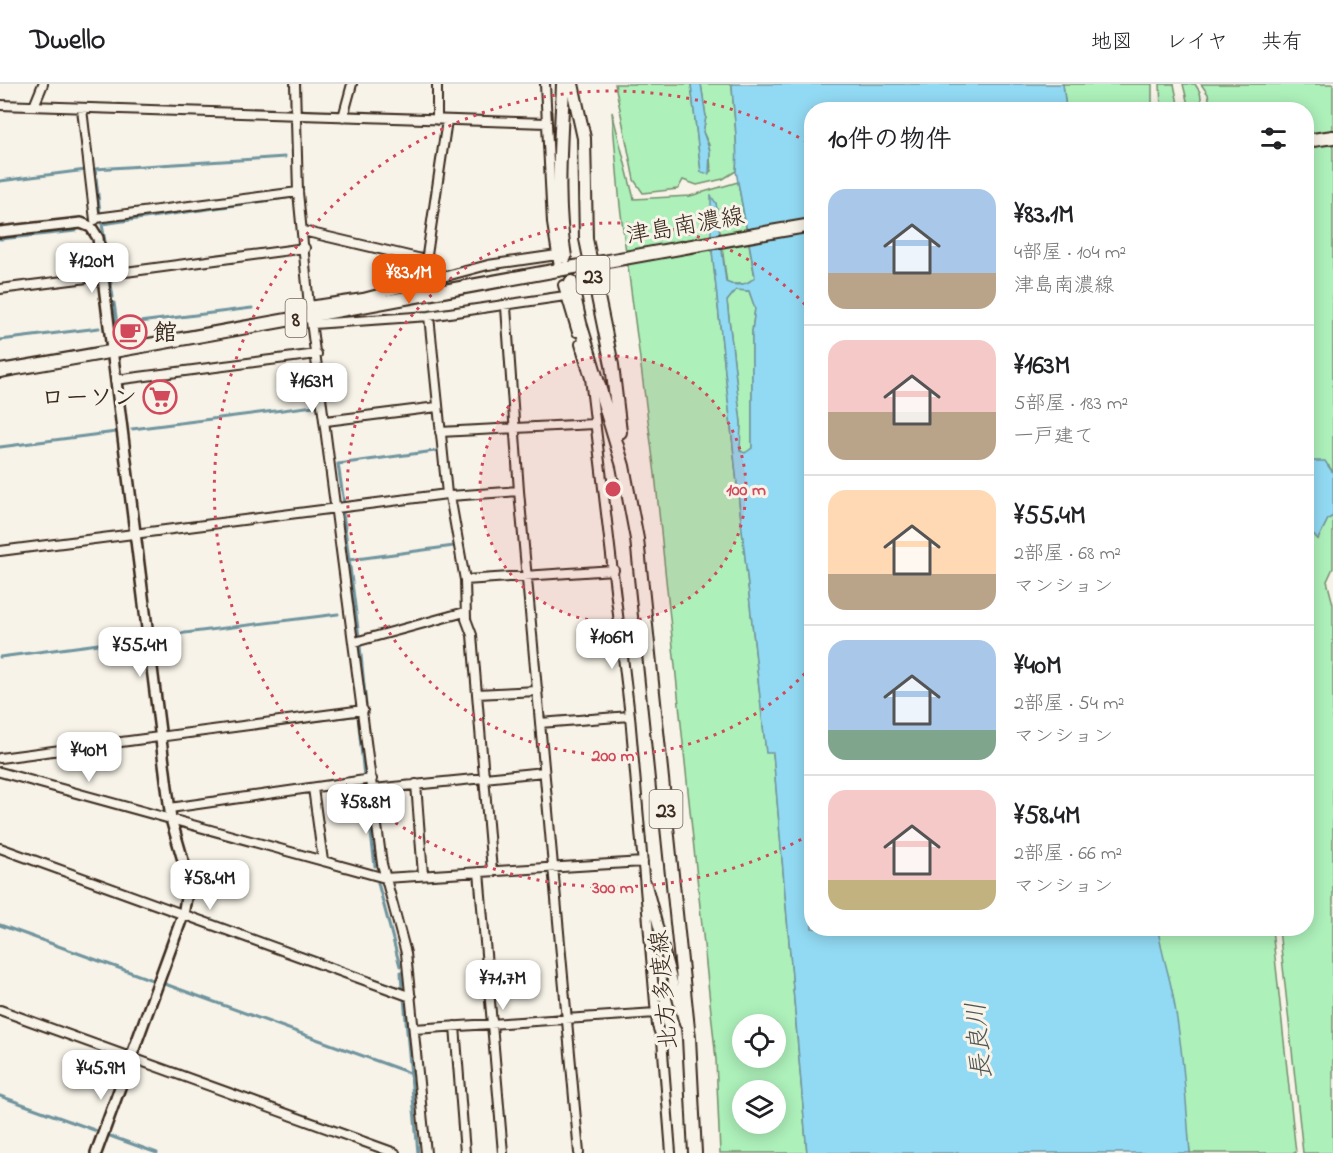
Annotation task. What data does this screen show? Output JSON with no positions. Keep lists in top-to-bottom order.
{
  "streets": {
    "main road": [
      "津島南濃線",
      "23",
      "8",
      "北方多度線"
    ]
  },
  "crossings": [
    ["津島南濃線", "23"],
    ["23", "北方多度線"]
  ],
  "water": ["長良川"],
  "places": {
    "cafe": ["館"],
    "supermarket": ["ローソン"]
  },
  "page": {
    "header": "Dwello",
    "nav": ["地図", "レイヤ", "共有"],
    "heading": "10件の物件",
    "list": [
      {
        "name": "¥83.1M",
        "note": "4部屋 · 104 m² · 津島南濃線"
      },
      {
        "name": "¥163M",
        "note": "5部屋 · 183 m² · 一戸建て"
      },
      {
        "name": "¥55.4M",
        "note": "2部屋 · 68 m² · マンション"
      },
      {
        "name": "¥40M",
        "note": "2部屋 · 54 m² · マンション"
      },
      {
        "name": "¥58.4M",
        "note": "2部屋 · 66 m² · マンション"
      }
    ],
    "price": [
      "¥120M",
      "¥83.1M",
      "¥163M",
      "¥106M",
      "¥55.4M",
      "¥40M",
      "¥58.8M",
      "¥58.4M",
      "¥71.7M",
      "¥45.9M"
    ]
  },
  "rings": ["100 m", "200 m", "300 m"]
}
